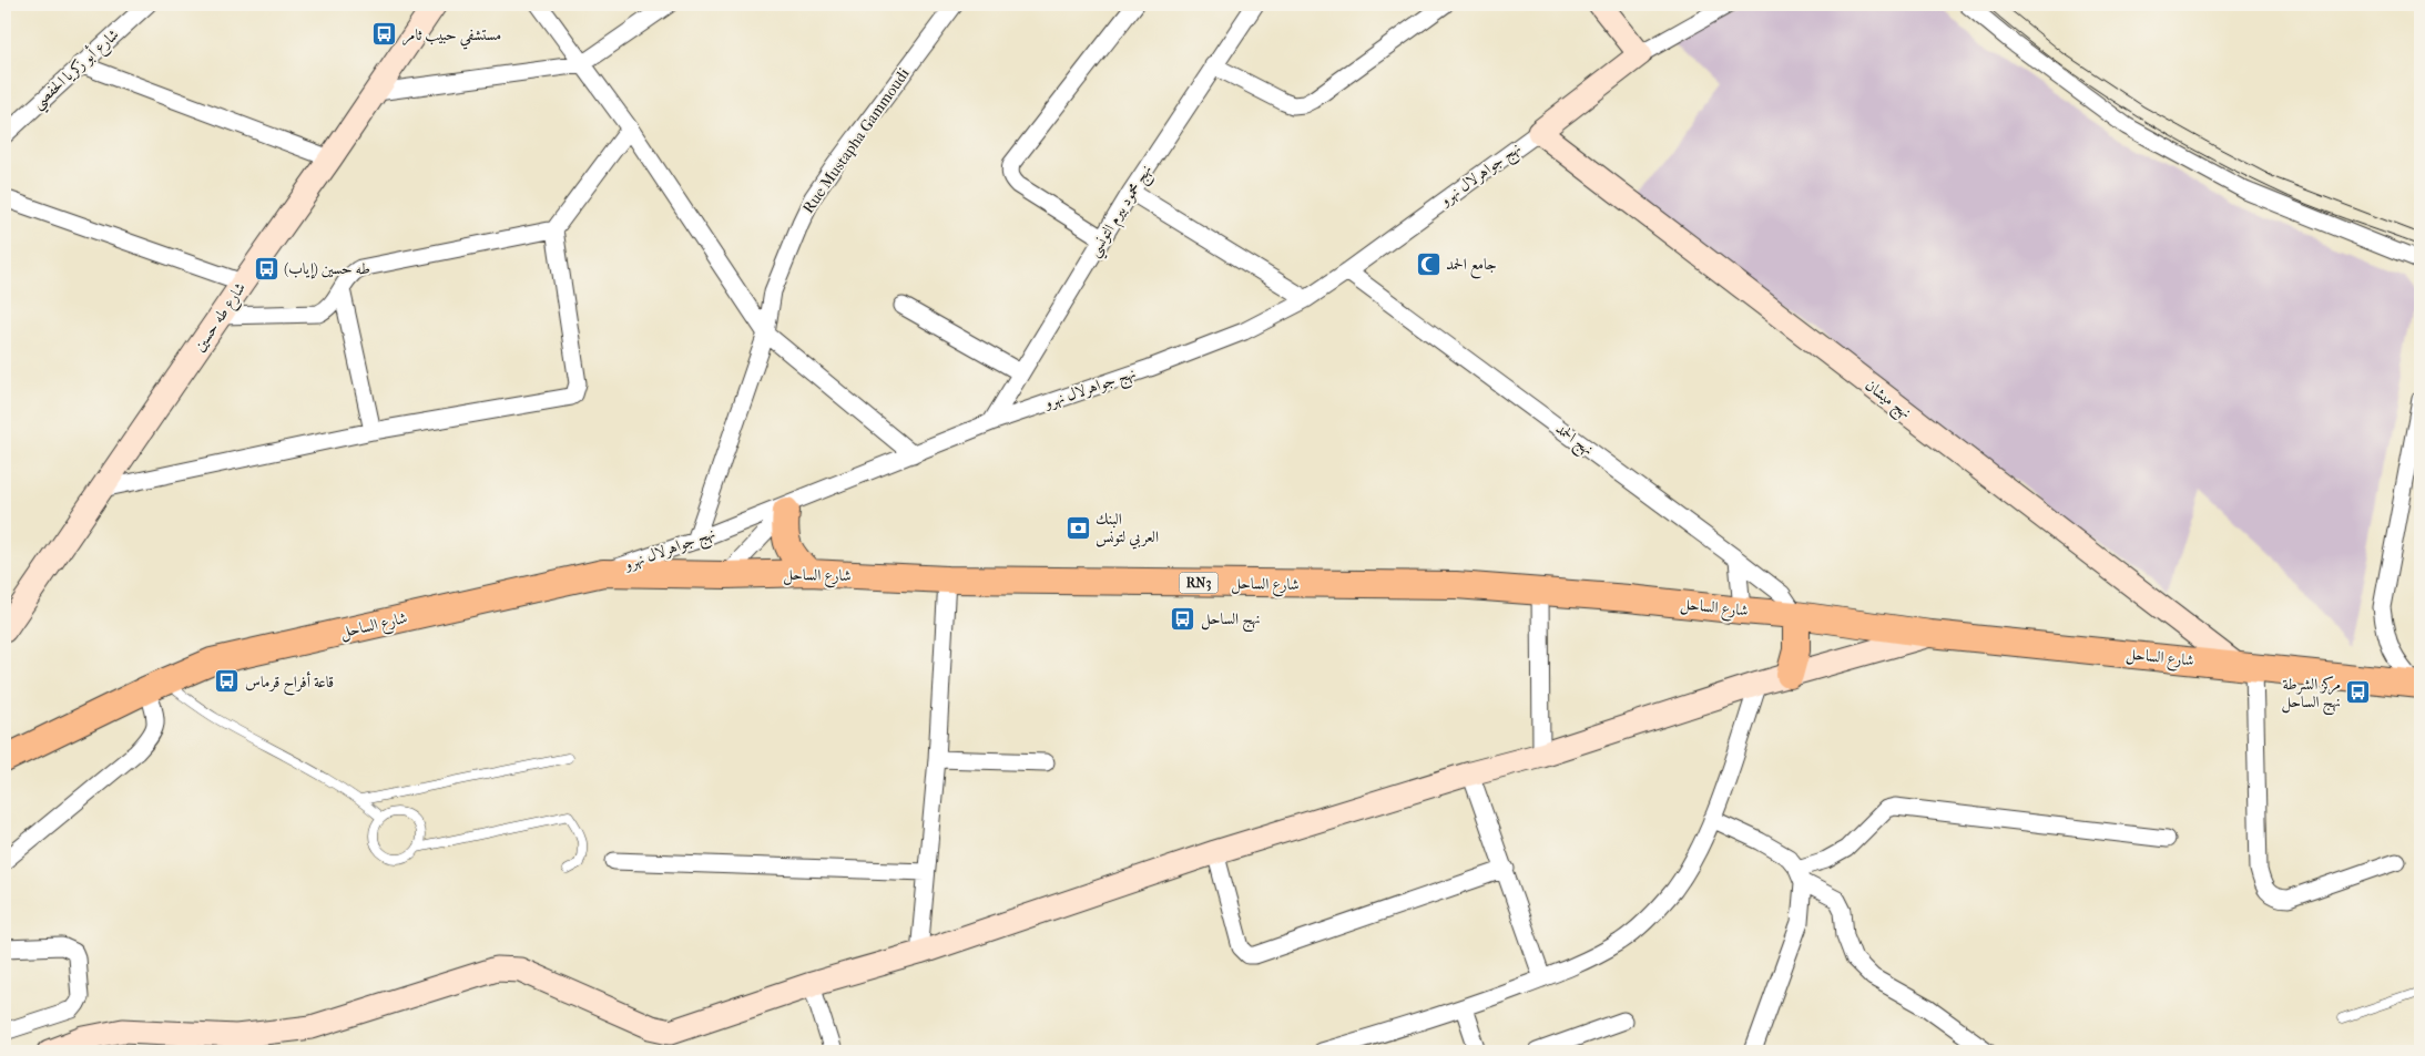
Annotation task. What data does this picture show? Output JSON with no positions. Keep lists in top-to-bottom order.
{
  "streets": {
    "main road": ["شارع الساحل", "RN3"],
    "street": [
      "شارع أبو زكريا الحفصي",
      "Rue Mustapha Gammoudi",
      "نهج جواهرلال نهرو",
      "نهج محمود بيرم التونسي",
      "شارع طه حسين",
      "نهج ميشان",
      "نهج الحمد"
    ]
  },
  "crossings": [
    ["Rue Mustapha Gammoudi", "نهج جواهرلال نهرو"],
    ["نهج جواهرلال نهرو", "نهج محمود بيرم التونسي"],
    ["نهج جواهرلال نهرو", "نهج ميشان"],
    ["نهج جواهرلال نهرو", "نهج الحمد"],
    ["نهج جواهرلال نهرو", "شارع الساحل"],
    ["نهج ميشان", "شارع الساحل"],
    ["نهج الحمد", "شارع الساحل"]
  ],
  "places": {
    "bus stop": [
      "مستشفي حبيب ثامر",
      "طه حسين (إياب)",
      "نهج الساحل",
      "قاعة أفراح قرماس",
      "مركز الشرطة نهج الساحل"
    ],
    "mosque": ["جامع الحمد"],
    "bank": ["البنك العربي لتونس"]
  }
}
